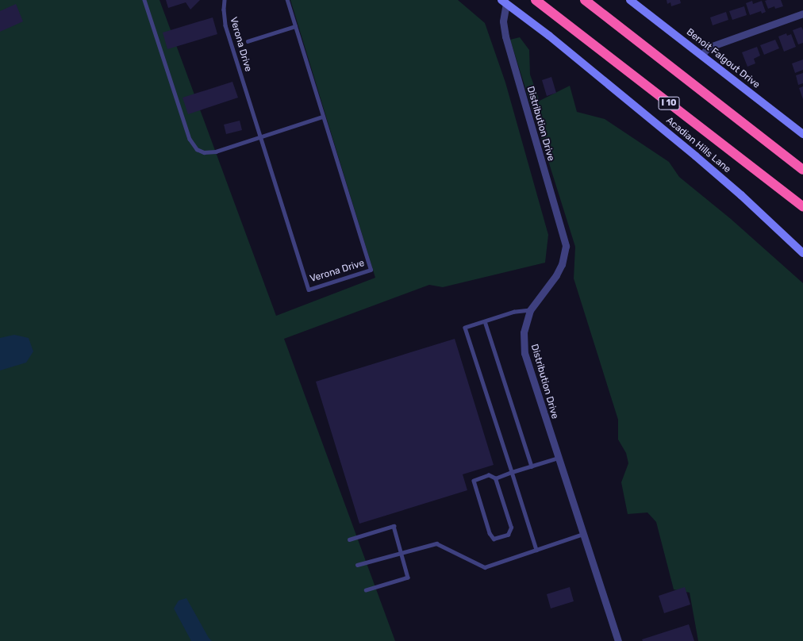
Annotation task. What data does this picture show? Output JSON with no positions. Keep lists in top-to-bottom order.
{
  "streets": {
    "highway": ["I 10"],
    "street": ["Benoit Falgout Drive", "Distribution Drive", "Acadian Hills Lane"],
    "lane": ["Verona Drive"]
  },
  "crossings": [
    ["Distribution Drive", "Acadian Hills Lane"]
  ]
}
